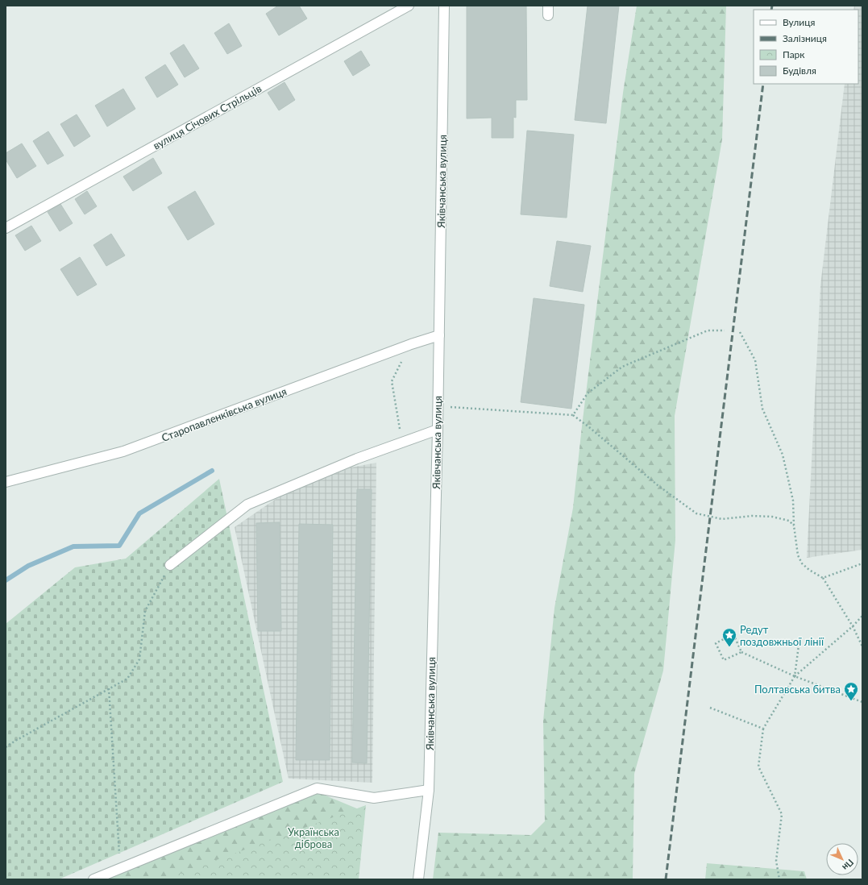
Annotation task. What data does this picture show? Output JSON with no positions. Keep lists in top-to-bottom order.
{
  "streets": {
    "street": ["вулиця Січових Стрільців", "Яківчанська вулиця", "Старопавленківська вулиця"]
  },
  "crossings": [
    ["Яківчанська вулиця", "Старопавленківська вулиця"]
  ],
  "parks": ["Українська діброва"],
  "places": {
    "place": ["Редут поздовжньої лінії", "Полтавська битва"]
  },
  "legend": [
    "Вулиця",
    "Залізниця",
    "Парк",
    "Будівля"
  ],
  "north": "bottom right"
}
